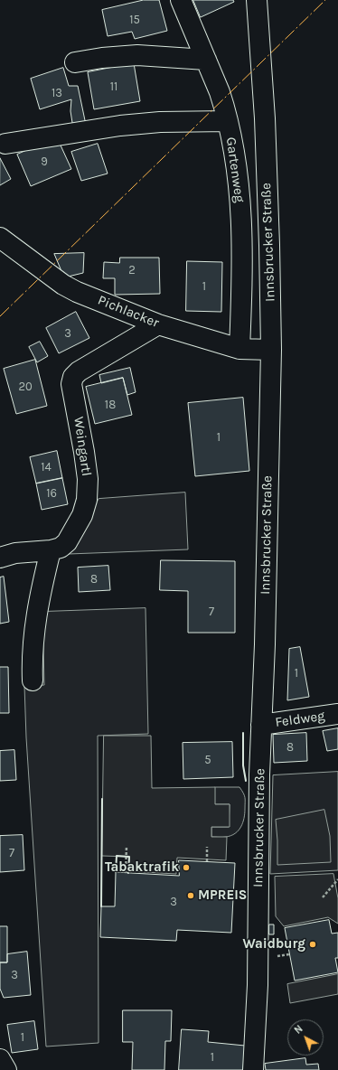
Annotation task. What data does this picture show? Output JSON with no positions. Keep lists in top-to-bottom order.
{
  "streets": {
    "street": [
      "Gartenweg",
      "Innsbrucker Straße",
      "Pichlacker",
      "Weingartl",
      "Feldweg"
    ]
  },
  "crossings": [
    ["Gartenweg", "Pichlacker"],
    ["Innsbrucker Straße", "Pichlacker"],
    ["Innsbrucker Straße", "Feldweg"],
    ["Pichlacker", "Weingartl"]
  ],
  "places": ["Tabaktrafik", "MPREIS", "Waidburg"],
  "house_numbers": [
    "15",
    "11",
    "13",
    "9",
    "2",
    "1",
    "3",
    "20",
    "18",
    "1",
    "14",
    "16",
    "8",
    "7",
    "1",
    "8",
    "5",
    "7",
    "3",
    "3",
    "1",
    "1"
  ],
  "north": "top left"
}
